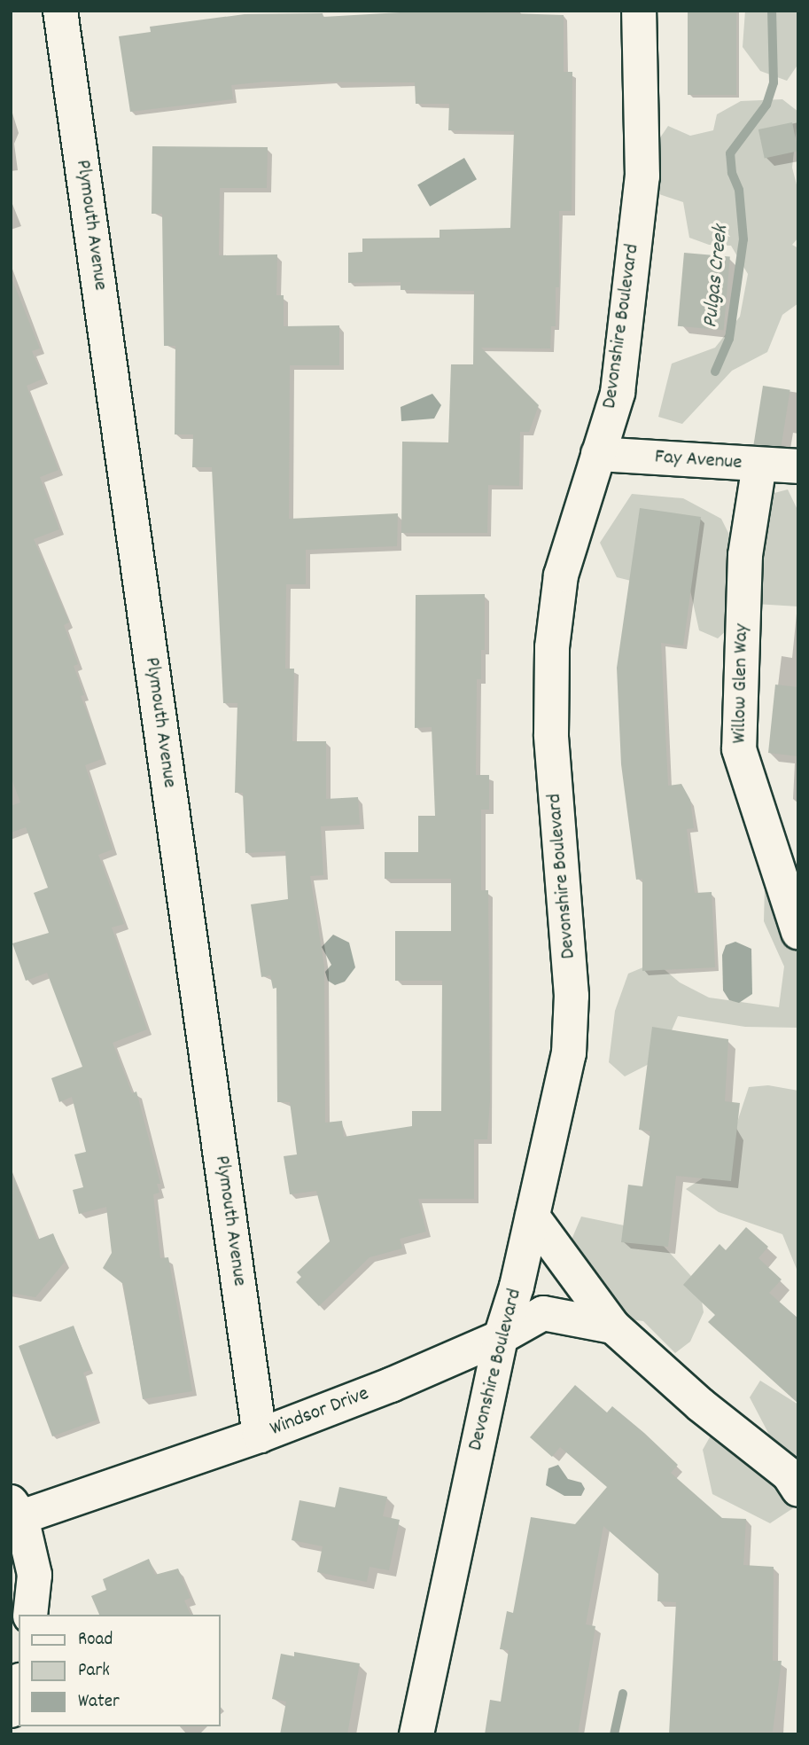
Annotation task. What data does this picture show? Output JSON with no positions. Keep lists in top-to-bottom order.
{
  "streets": {
    "street": [
      "Plymouth Avenue",
      "Devonshire Boulevard",
      "Fay Avenue",
      "Willow Glen Way",
      "Windsor Drive"
    ]
  },
  "crossings": [
    ["Plymouth Avenue", "Windsor Drive"],
    ["Devonshire Boulevard", "Fay Avenue"],
    ["Devonshire Boulevard", "Windsor Drive"],
    ["Fay Avenue", "Willow Glen Way"]
  ],
  "water": ["Pulgas Creek"],
  "legend": ["Road", "Park", "Water"]
}
